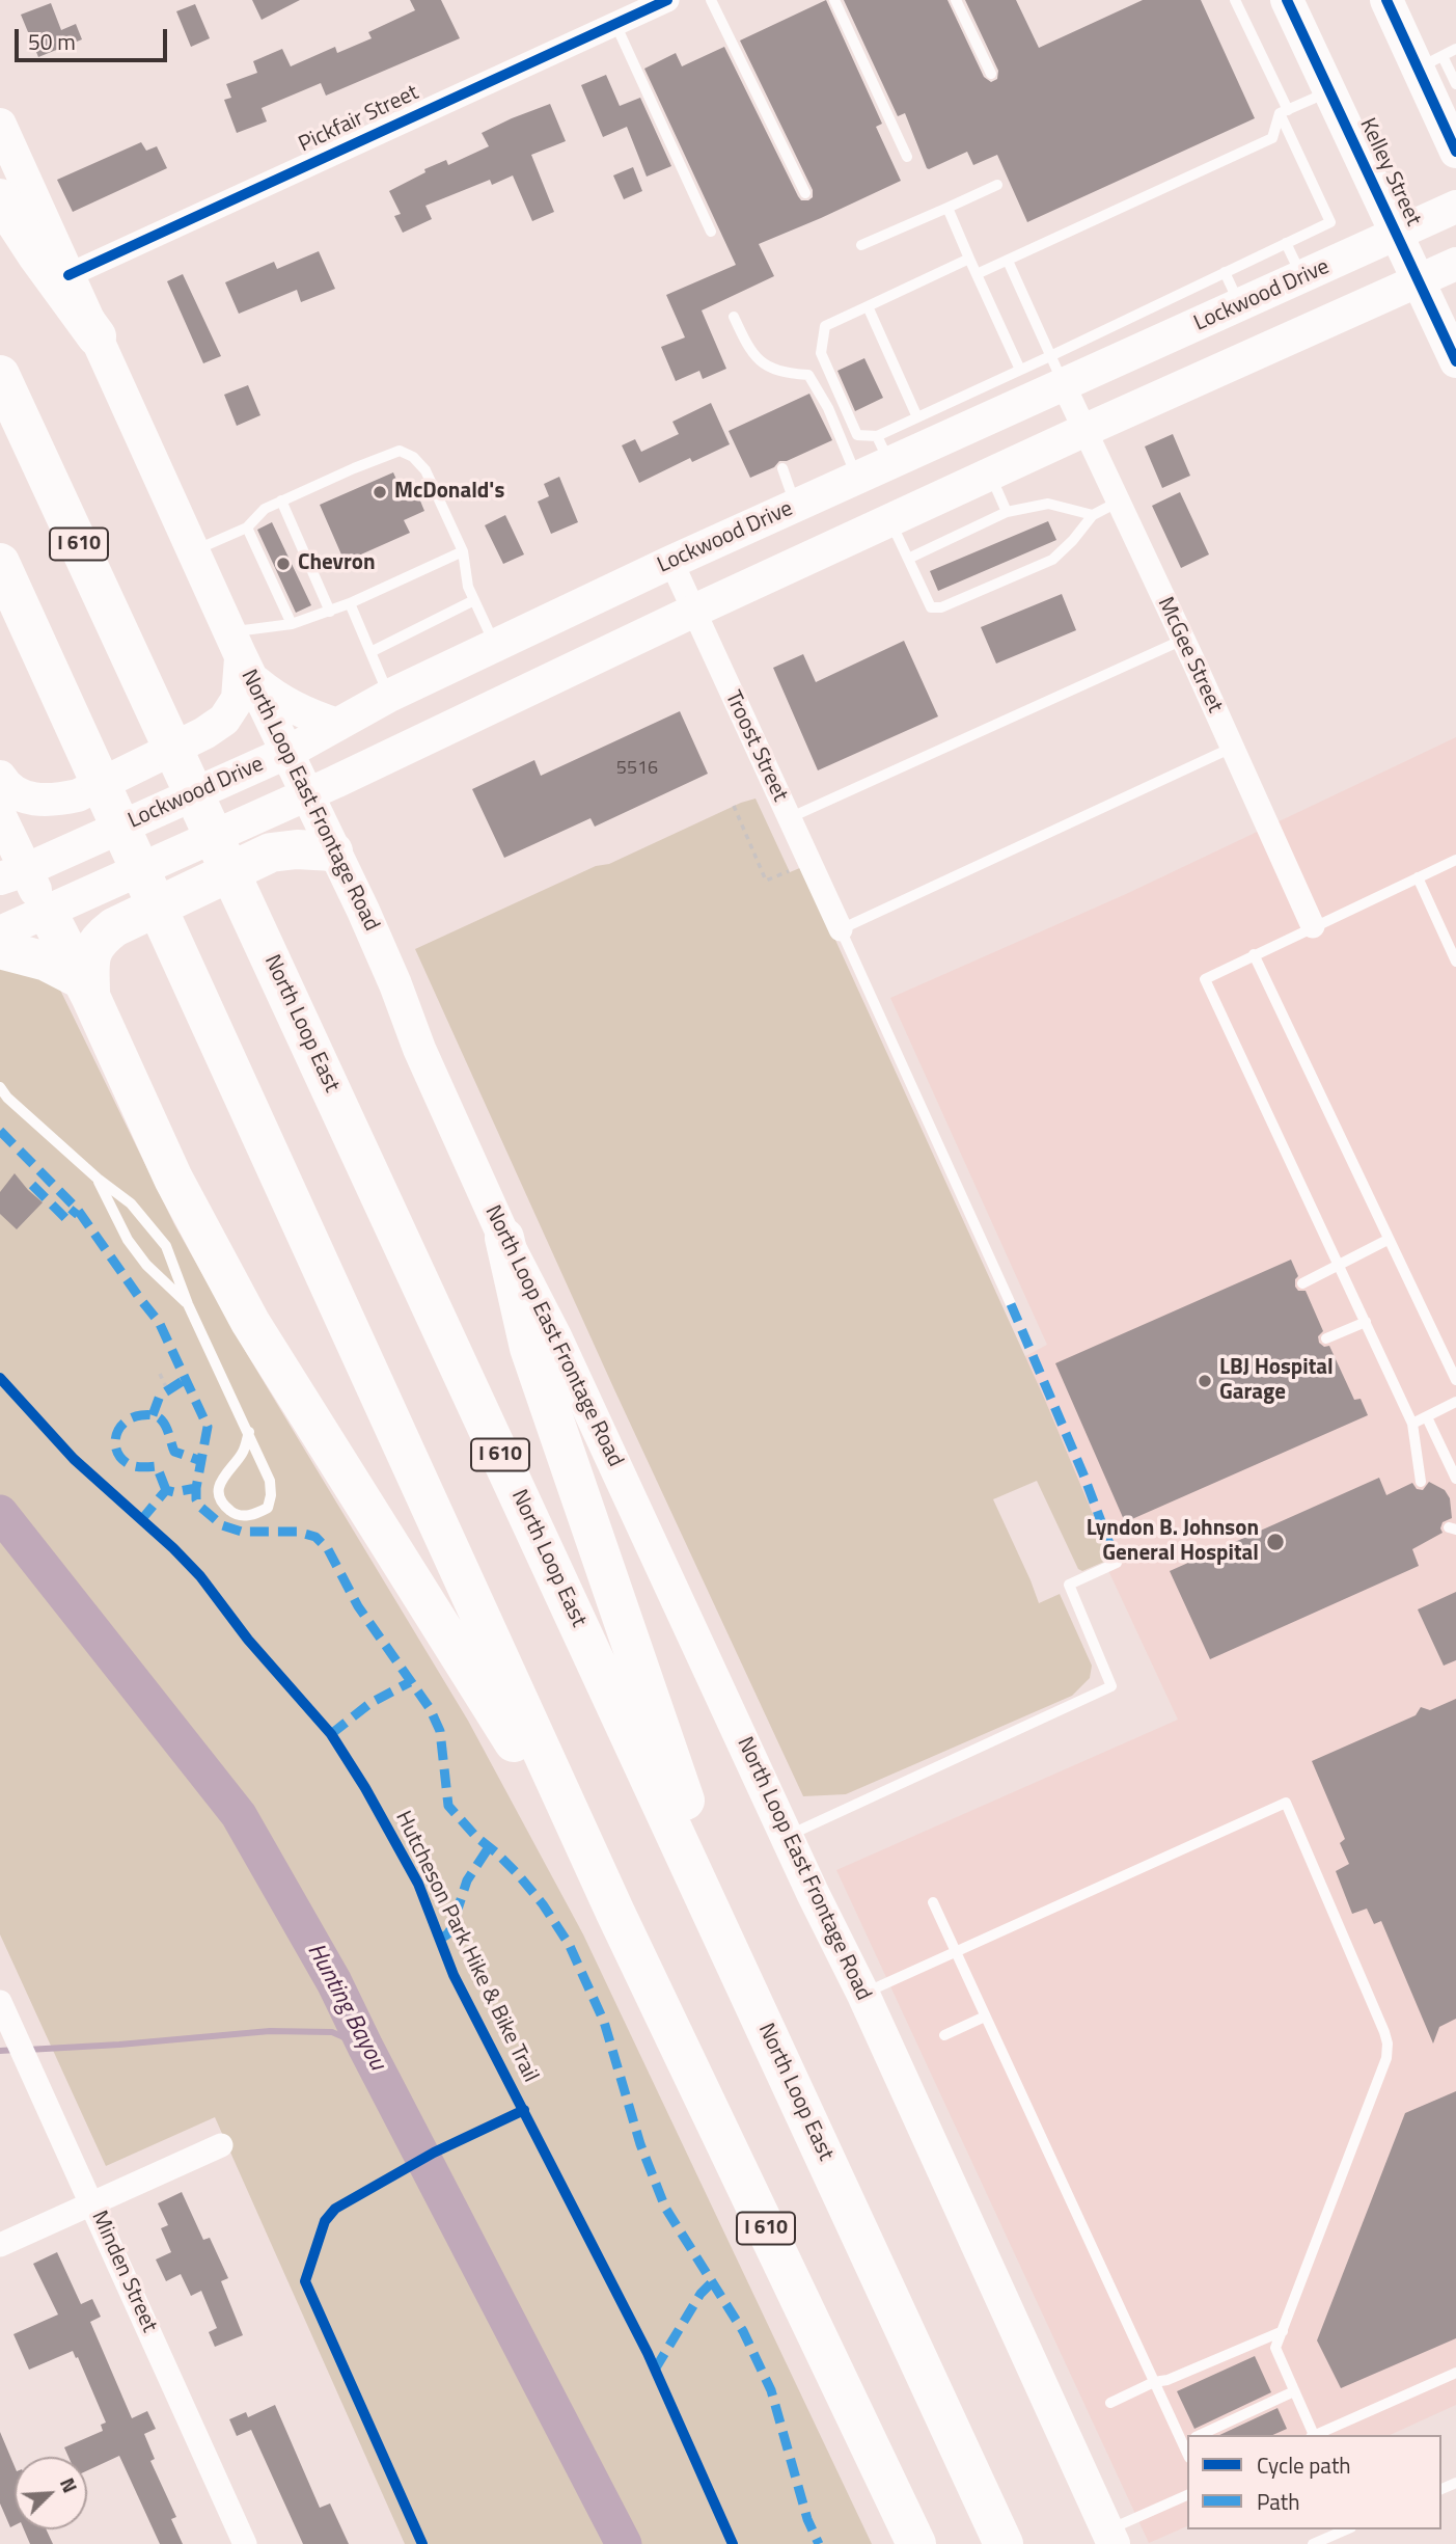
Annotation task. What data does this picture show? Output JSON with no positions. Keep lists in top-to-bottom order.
{
  "streets": {
    "highway": ["I 610", "North Loop East"],
    "main road": ["Kelley Street", "Lockwood Drive", "North Loop East Frontage Road"],
    "street": [
      "Pickfair Street",
      "McGee Street",
      "Troost Street",
      "Minden Street"
    ],
    "cycle path": ["Hutcheson Park Hike & Bike Trail"]
  },
  "crossings": [
    ["Pickfair Street", "North Loop East Frontage Road"],
    ["Kelley Street", "Lockwood Drive"],
    ["Lockwood Drive", "McGee Street"],
    ["Lockwood Drive", "Troost Street"],
    ["Lockwood Drive", "North Loop East Frontage Road"]
  ],
  "water": ["Hunting Bayou"],
  "places": [
    "McDonald's",
    "Chevron",
    "LBJ Hospital Garage",
    "Lyndon B. Johnson General Hospital"
  ],
  "house_numbers": ["5516"],
  "legend": ["Cycle path", "Path"],
  "scale_bar": "50 m",
  "north": "top right"
}
